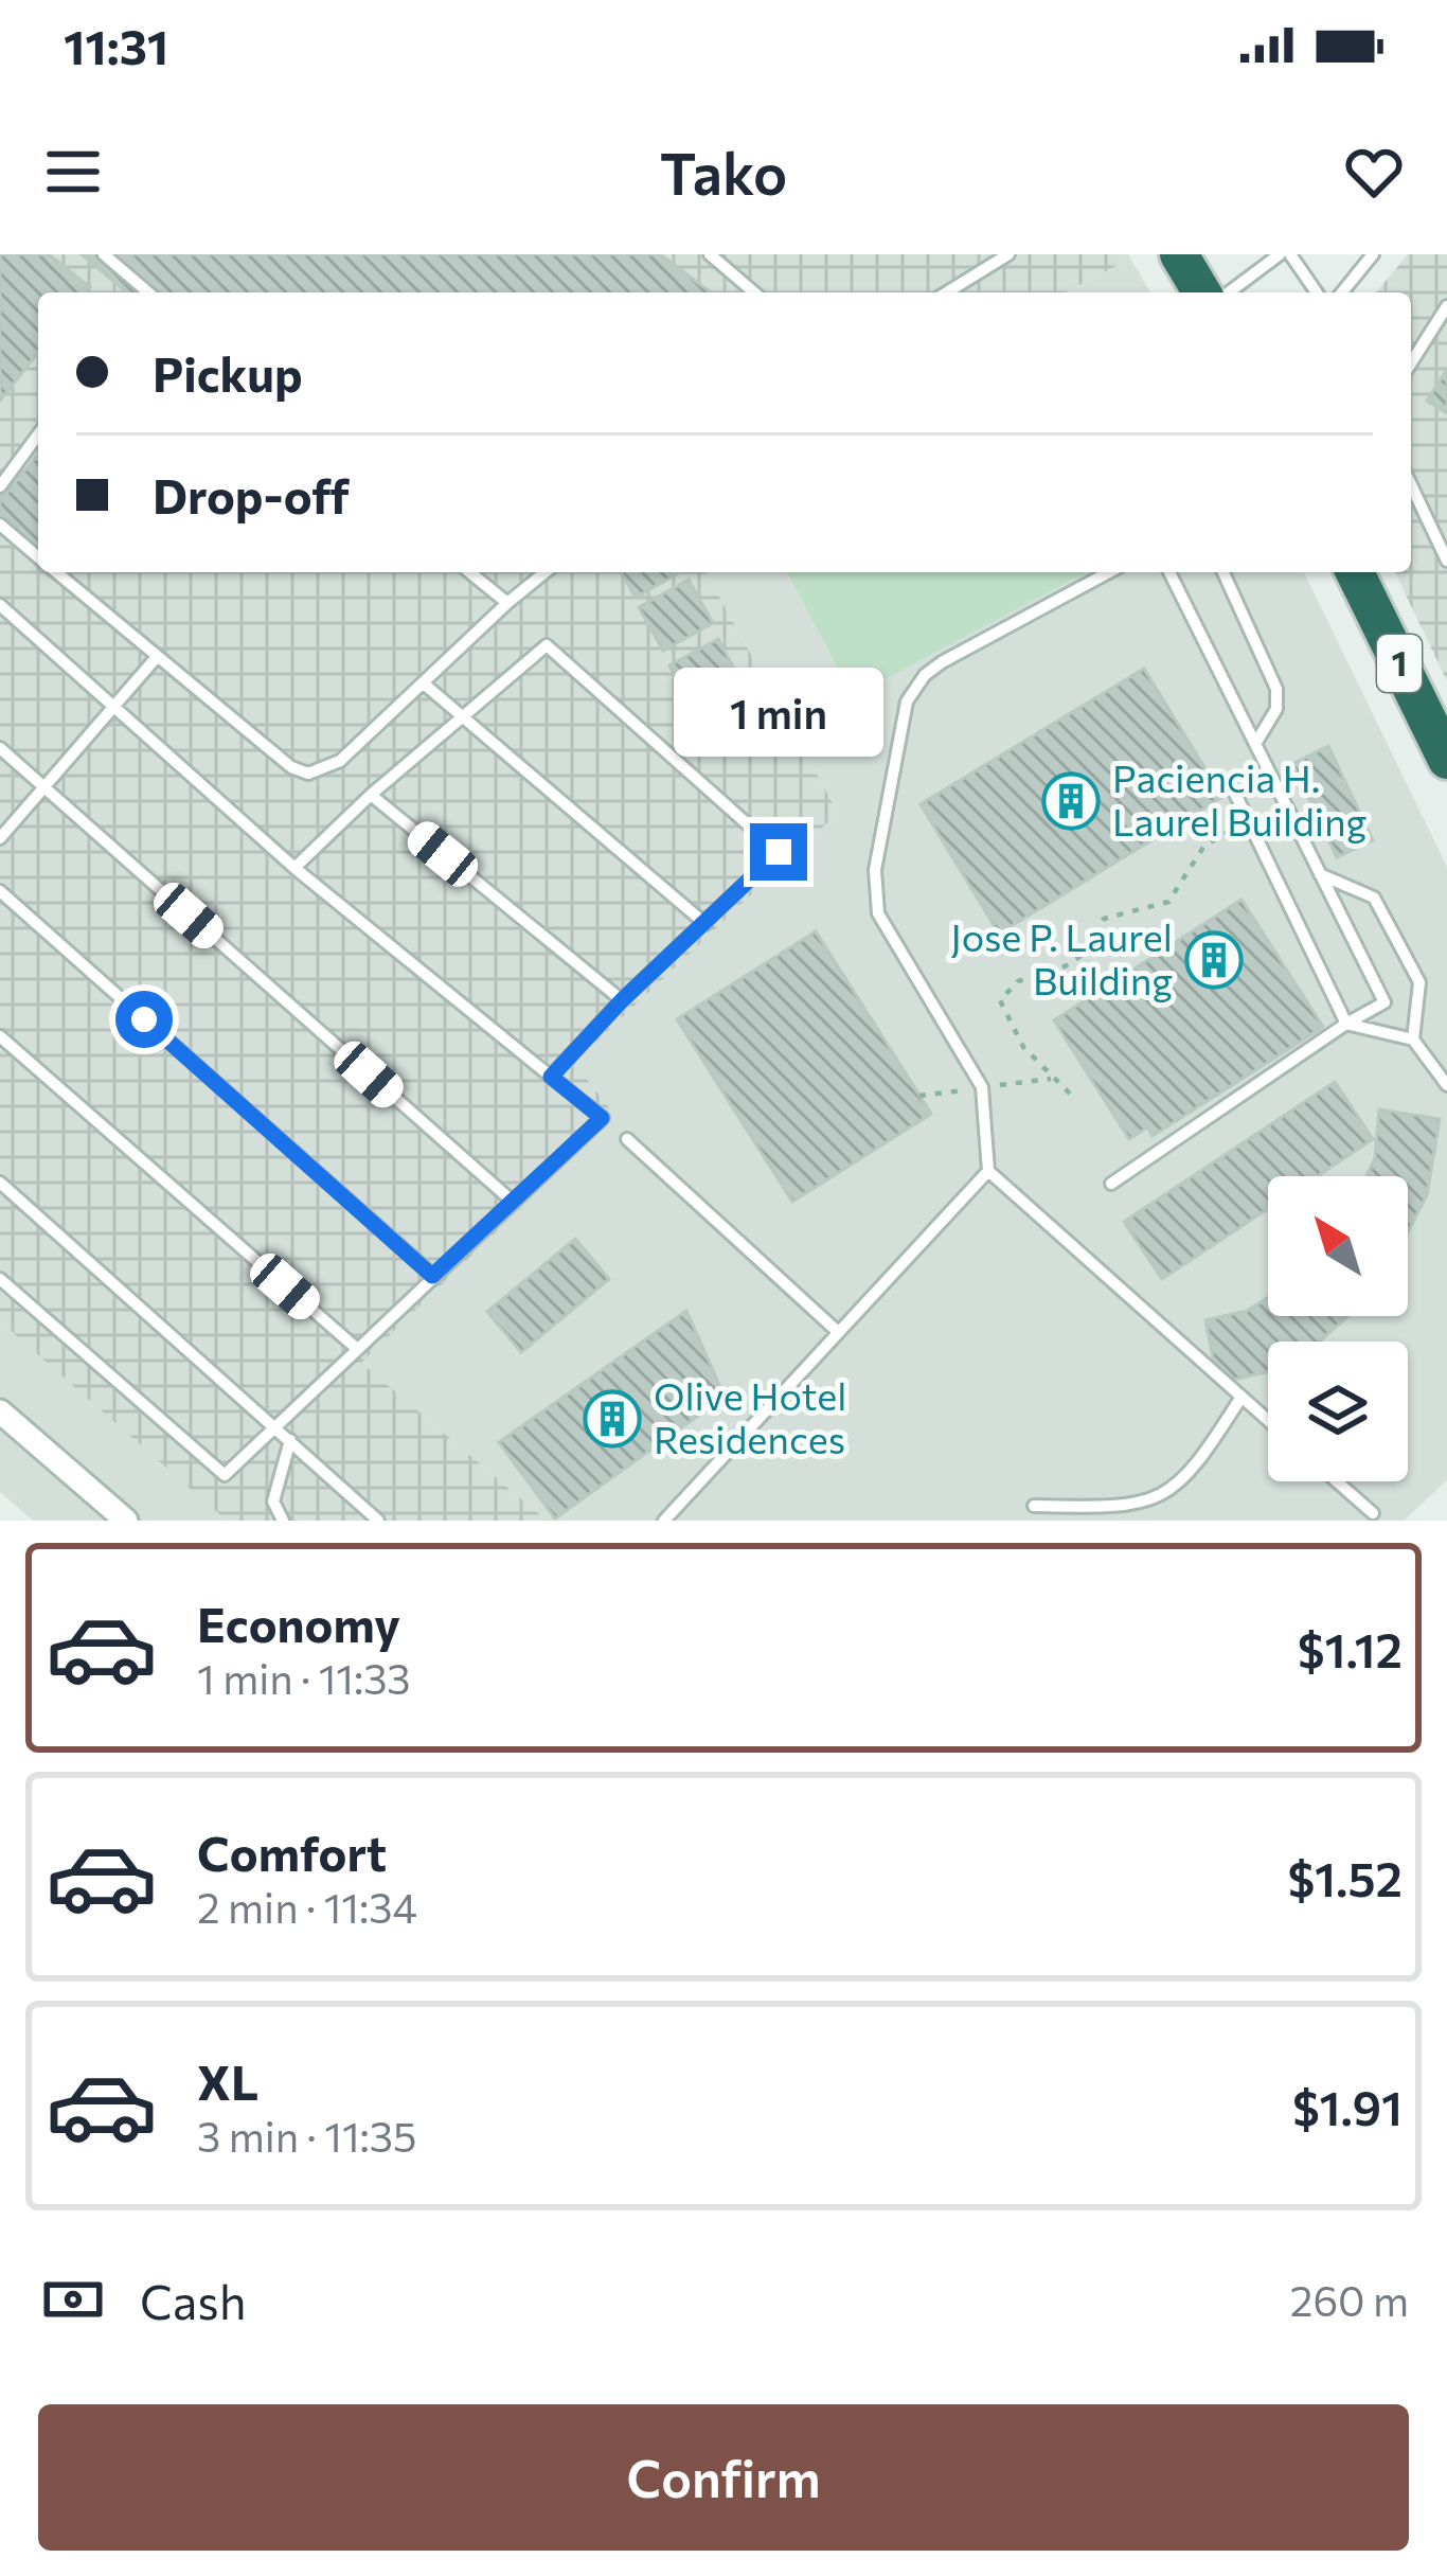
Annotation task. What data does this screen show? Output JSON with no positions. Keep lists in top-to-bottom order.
{
  "streets": {
    "highway": ["1"]
  },
  "places": {
    "building": ["Paciencia H. Laurel Building", "Jose P. Laurel Building", "Olive Hotel Residences"]
  },
  "north": "top left",
  "page": {
    "status": "11:31",
    "header": "Tako",
    "banner": ["Pickup", "Drop-off"],
    "bubble": "1 min",
    "list": [
      {
        "name": "Economy",
        "note": "1 min · 11:33",
        "value": "$1.12"
      },
      {
        "name": "Comfort",
        "note": "2 min · 11:34",
        "value": "$1.52"
      },
      {
        "name": "XL",
        "note": "3 min · 11:35",
        "value": "$1.91"
      }
    ],
    "pay": ["Cash", "260 m"],
    "buttons": "Confirm"
  }
}
